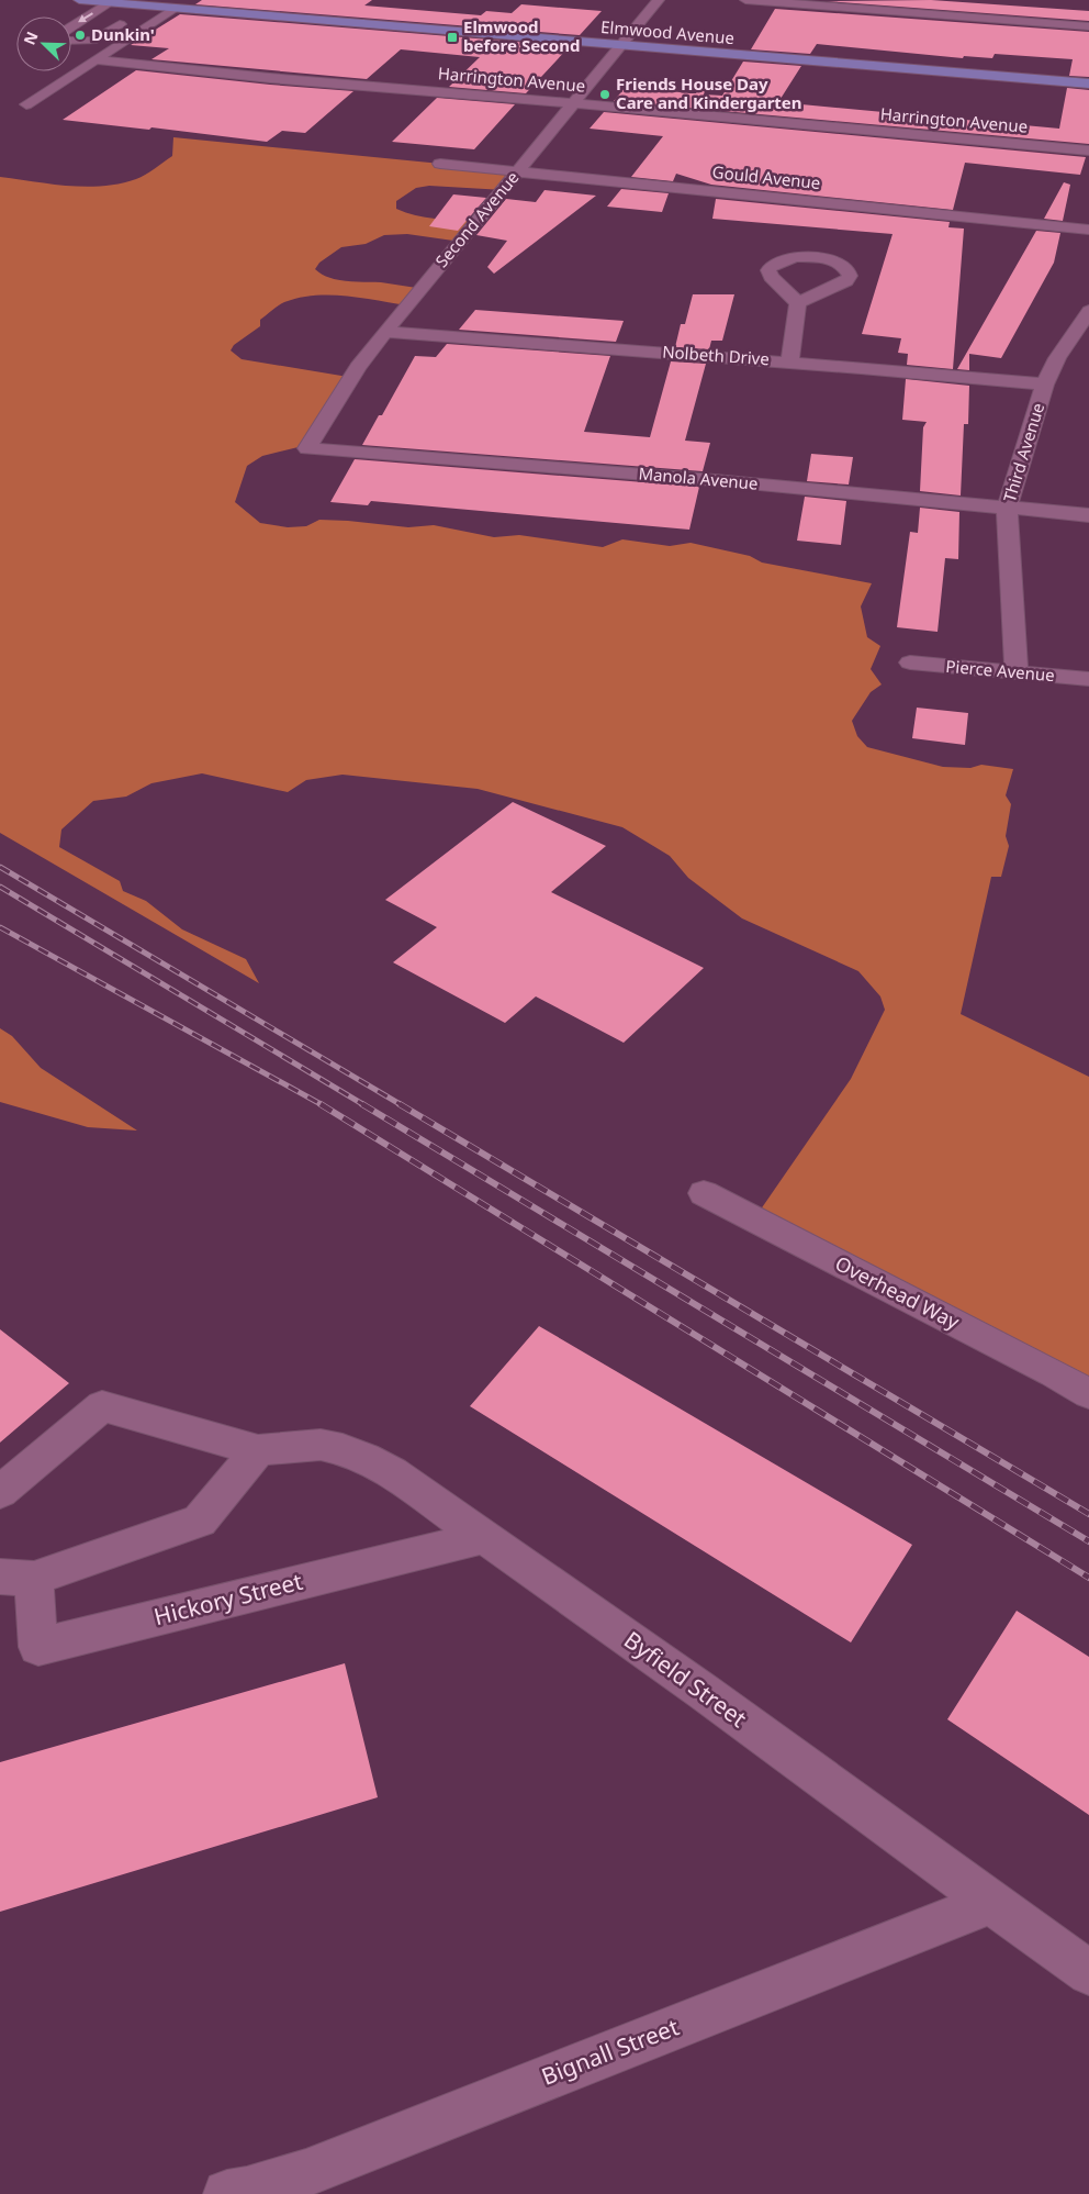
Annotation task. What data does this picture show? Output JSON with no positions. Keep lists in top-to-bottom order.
{
  "streets": {
    "main road": ["Elmwood Avenue"],
    "street": [
      "Harrington Avenue",
      "Gould Avenue",
      "Second Avenue",
      "Nolbeth Drive",
      "Third Avenue",
      "Manola Avenue",
      "Pierce Avenue",
      "Overhead Way",
      "Hickory Street",
      "Byfield Street",
      "Bignall Street"
    ]
  },
  "crossings": [
    ["Elmwood Avenue", "Second Avenue"],
    ["Harrington Avenue", "Second Avenue"],
    ["Gould Avenue", "Second Avenue"],
    ["Second Avenue", "Nolbeth Drive"],
    ["Second Avenue", "Manola Avenue"],
    ["Nolbeth Drive", "Third Avenue"],
    ["Third Avenue", "Manola Avenue"],
    ["Third Avenue", "Pierce Avenue"],
    ["Hickory Street", "Byfield Street"],
    ["Byfield Street", "Bignall Street"]
  ],
  "places": {
    "other": ["Dunkin'", "Friends House Day Care and Kindergarten"],
    "transit": ["Elmwood before Second"]
  },
  "north": "top left"
}
